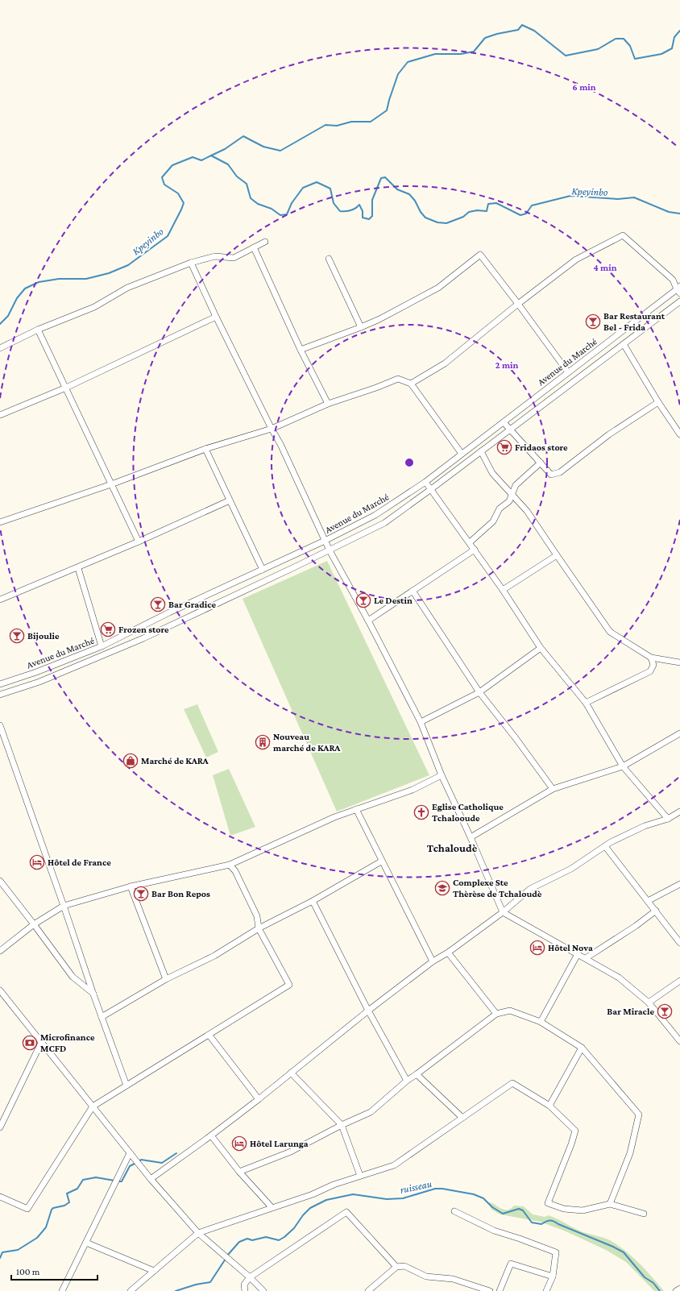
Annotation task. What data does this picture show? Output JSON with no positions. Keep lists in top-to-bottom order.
{
  "streets": {
    "street": ["Avenue du Marché"]
  },
  "districts": ["Tchaloudè"],
  "water": ["Kpeyinbo", "ruisseau"],
  "places": {
    "bar": [
      "Bar Restaurant Bel - Frida",
      "Le Destin",
      "Bar Gradice",
      "Bijoulie",
      "Bar Bon Repos",
      "Bar Miracle"
    ],
    "supermarket": ["Fridaos store", "Frozen store"],
    "building": ["Nouveau marché de KARA"],
    "shop": ["Marché de KARA"],
    "church": ["Eglise Catholique Tchalooude"],
    "hotel": ["Hôtel de France", "Hôtel Nova", "Hôtel Larunga"],
    "school or university": ["Complexe Ste Thèrèse de Tchaloudè"],
    "bank": ["Microfinance MCFD"]
  },
  "scale_bar": "100 m",
  "rings": ["6 min", "4 min", "2 min"]
}
